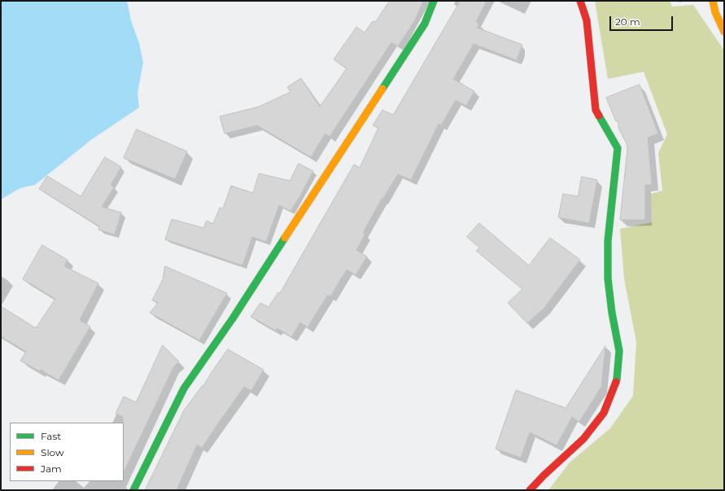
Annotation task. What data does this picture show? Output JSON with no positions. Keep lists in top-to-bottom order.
{
  "legend": ["Fast", "Slow", "Jam"],
  "scale_bar": "20 m"
}
